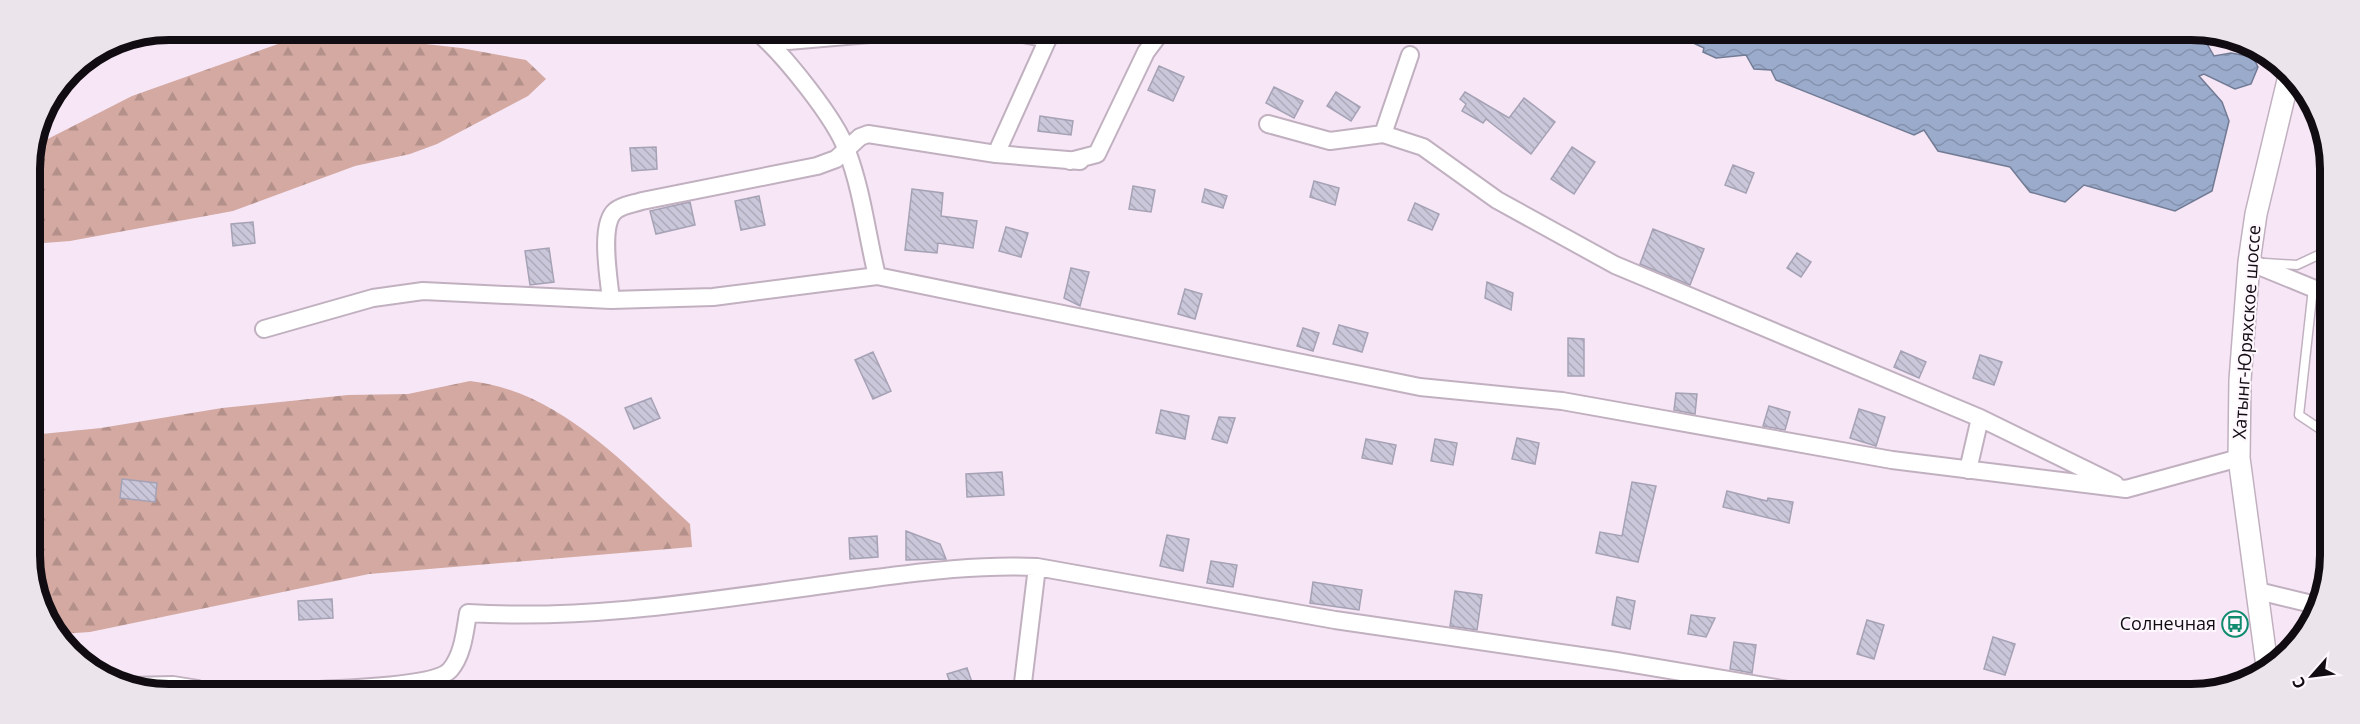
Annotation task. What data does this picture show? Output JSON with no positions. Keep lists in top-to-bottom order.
{
  "streets": {
    "street": ["Хатынг-Юряхское шоссе"]
  },
  "places": {
    "bus stop": ["Солнечная"]
  },
  "north": "bottom left"
}
